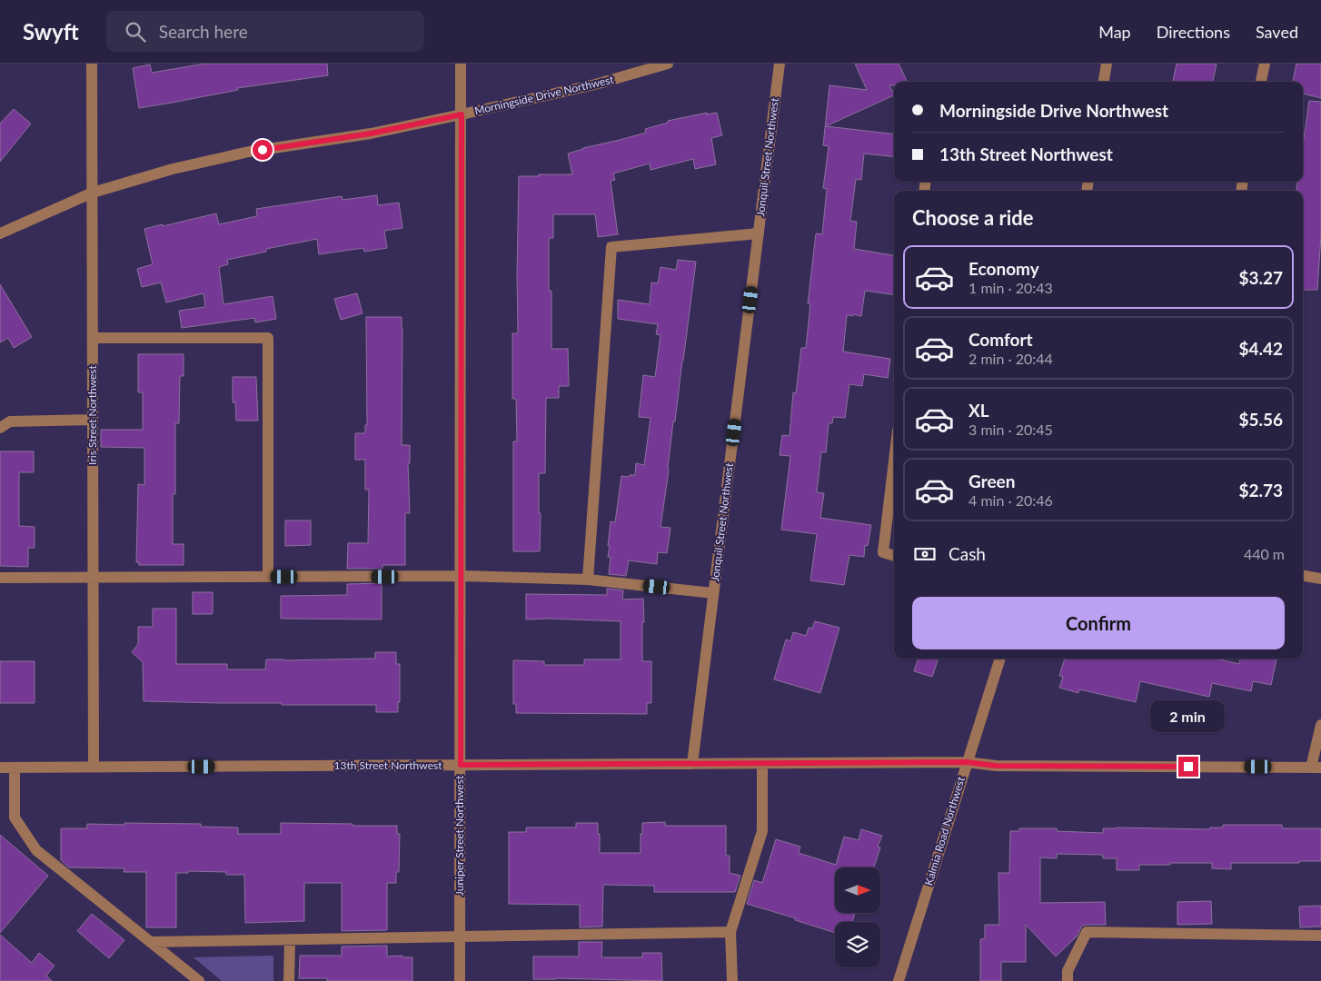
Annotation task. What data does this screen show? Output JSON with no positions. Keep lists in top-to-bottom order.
{
  "streets": {
    "street": [
      "Morningside Drive Northwest",
      "Jonquil Street Northwest",
      "Iris Street Northwest",
      "13th Street Northwest",
      "Kalmia Road Northwest",
      "Juniper Street Northwest"
    ]
  },
  "crossings": [
    ["Morningside Drive Northwest", "Iris Street Northwest"],
    ["Morningside Drive Northwest", "Juniper Street Northwest"],
    ["Jonquil Street Northwest", "13th Street Northwest"],
    ["Iris Street Northwest", "13th Street Northwest"],
    ["13th Street Northwest", "Kalmia Road Northwest"],
    ["13th Street Northwest", "Juniper Street Northwest"]
  ],
  "north": "right",
  "page": {
    "header": "Swyft",
    "search": "Search here",
    "nav": ["Map", "Directions", "Saved"],
    "banner": ["Morningside Drive Northwest", "13th Street Northwest"],
    "heading": "Choose a ride",
    "list": [
      {
        "name": "Economy",
        "note": "1 min · 20:43",
        "value": "$3.27"
      },
      {
        "name": "Comfort",
        "note": "2 min · 20:44",
        "value": "$4.42"
      },
      {
        "name": "XL",
        "note": "3 min · 20:45",
        "value": "$5.56"
      },
      {
        "name": "Green",
        "note": "4 min · 20:46",
        "value": "$2.73"
      }
    ],
    "pay": ["Cash", "440 m"],
    "buttons": "Confirm",
    "bubble": "2 min"
  }
}
